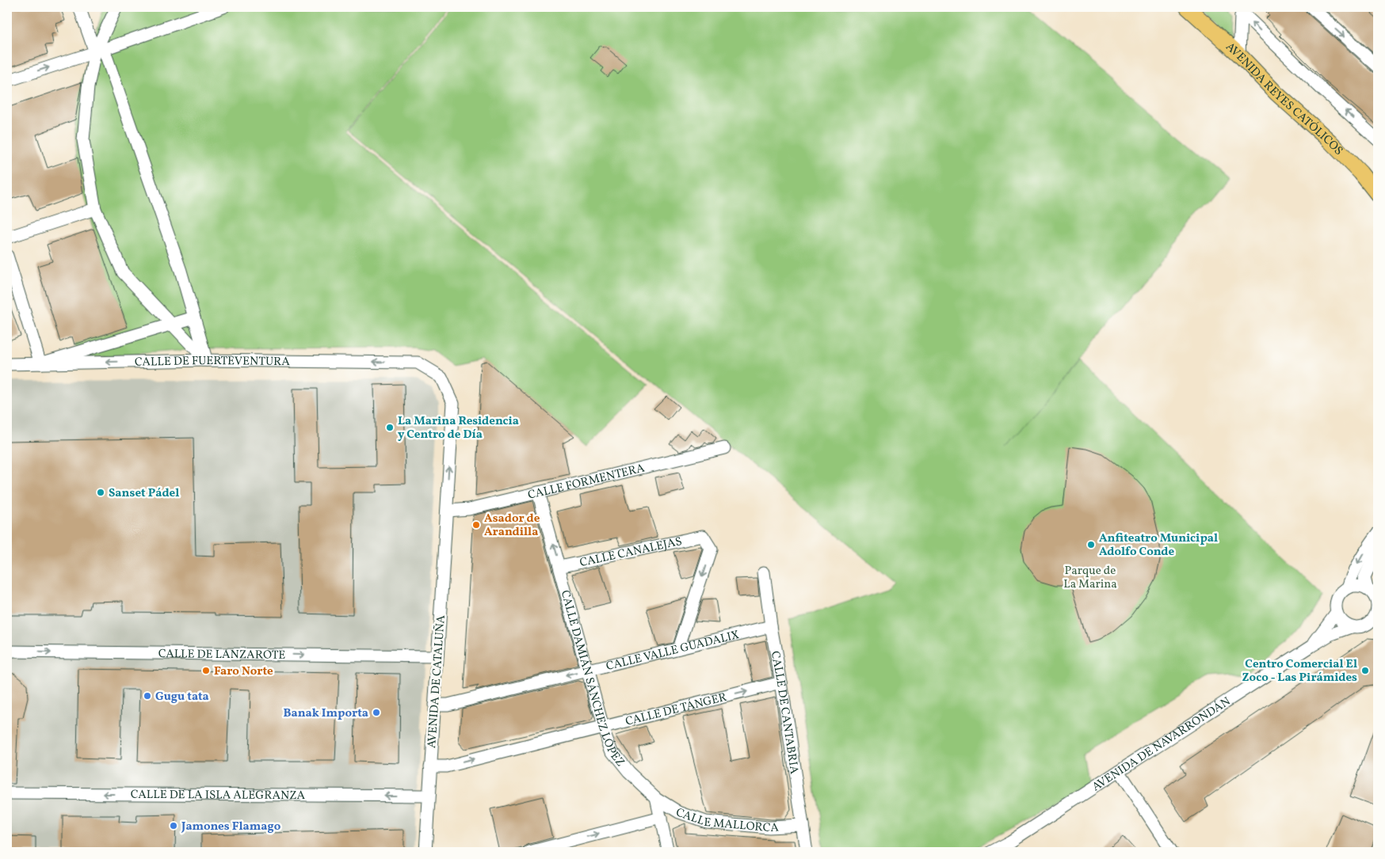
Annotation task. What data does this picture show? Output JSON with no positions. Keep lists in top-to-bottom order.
{
  "streets": {
    "main road": ["AVENIDA REYES CATÓLICOS"],
    "street": [
      "CALLE DE FUERTEVENTURA",
      "CALLE FORMENTERA",
      "CALLE CANALEJAS",
      "CALLE VALLE GUADALIX",
      "CALLE DE LANZAROTE",
      "CALLE DAMIÁN SÁNCHEZ LÓPEZ",
      "AVENIDA DE CATALUÑA",
      "CALLE DE TÁNGER",
      "CALLE DE CANTABRIA",
      "AVENIDA DE NAVARRONDÁN",
      "CALLE DE LA ISLA ALEGRANZA",
      "CALLE MALLORCA"
    ]
  },
  "crossings": [
    ["CALLE DE FUERTEVENTURA", "AVENIDA DE CATALUÑA"],
    ["CALLE FORMENTERA", "CALLE DAMIÁN SÁNCHEZ LÓPEZ"],
    ["CALLE FORMENTERA", "AVENIDA DE CATALUÑA"],
    ["CALLE CANALEJAS", "CALLE VALLE GUADALIX"],
    ["CALLE CANALEJAS", "CALLE DAMIÁN SÁNCHEZ LÓPEZ"],
    ["CALLE VALLE GUADALIX", "CALLE DAMIÁN SÁNCHEZ LÓPEZ"],
    ["CALLE VALLE GUADALIX", "AVENIDA DE CATALUÑA"],
    ["CALLE VALLE GUADALIX", "CALLE DE CANTABRIA"],
    ["CALLE DE LANZAROTE", "AVENIDA DE CATALUÑA"],
    ["CALLE DAMIÁN SÁNCHEZ LÓPEZ", "CALLE DE TÁNGER"],
    ["CALLE DAMIÁN SÁNCHEZ LÓPEZ", "CALLE MALLORCA"],
    ["AVENIDA DE CATALUÑA", "CALLE DE TÁNGER"],
    ["AVENIDA DE CATALUÑA", "CALLE DE LA ISLA ALEGRANZA"],
    ["CALLE DE TÁNGER", "CALLE DE CANTABRIA"],
    ["CALLE DE CANTABRIA", "CALLE MALLORCA"]
  ],
  "one_way": ["CALLE VALLE GUADALIX", "CALLE DE LANZAROTE", "CALLE DE LA ISLA ALEGRANZA"],
  "parks": ["Parque de La Marina"],
  "places": [
    "La Marina Residencia y Centro de Día",
    "Sanset Pádel",
    "Asador de Arandilla",
    "Anfiteatro Municipal Adolfo Conde",
    "Faro Norte",
    "Centro Comercial El Zoco - Las Pirámides",
    "Gugu tata",
    "Banak Importa",
    "Jamones Flamago"
  ]
}
